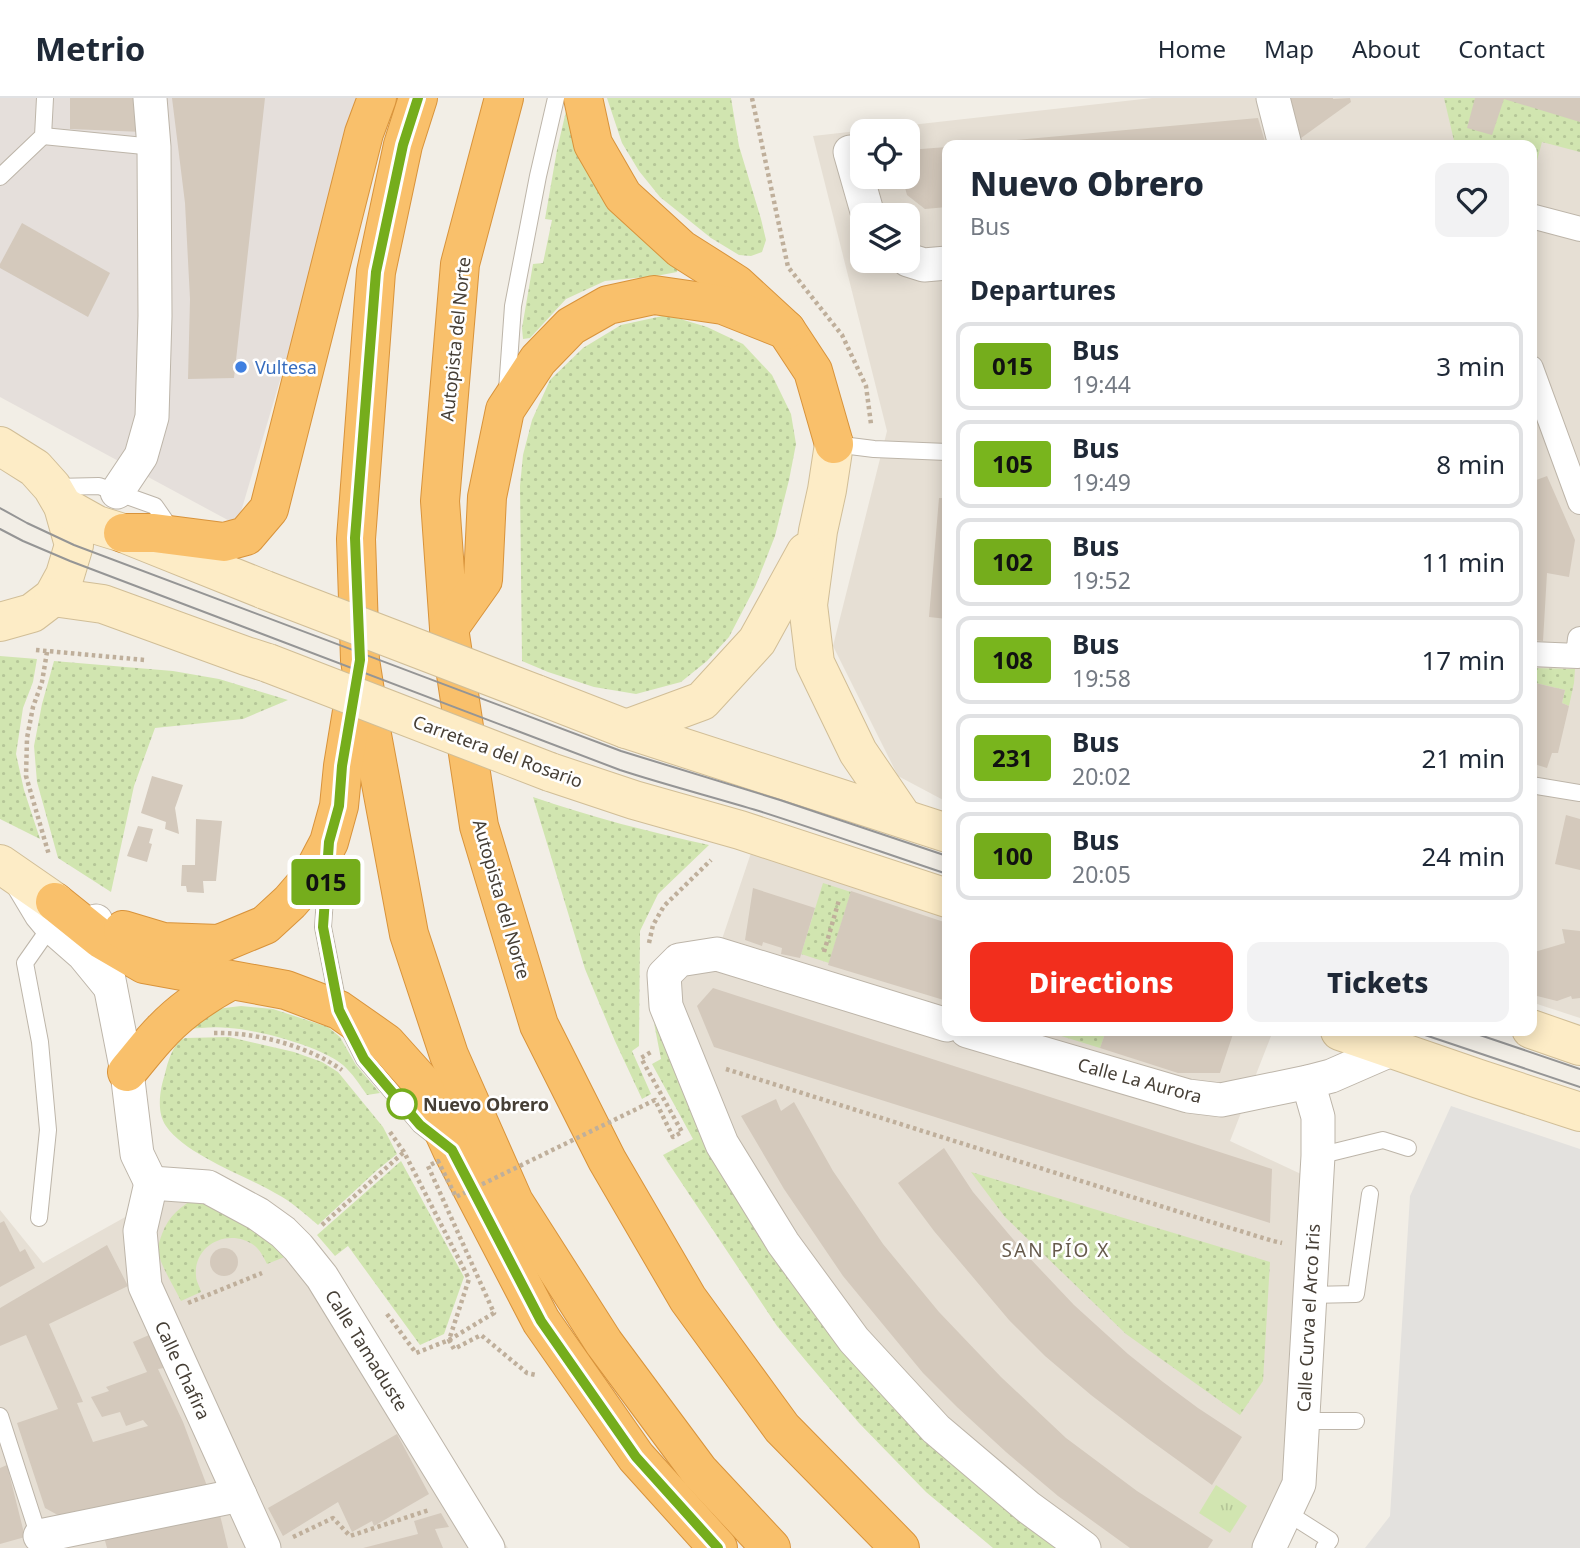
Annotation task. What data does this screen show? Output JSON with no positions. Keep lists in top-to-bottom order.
{
  "streets": {
    "highway": ["Autopista del Norte"],
    "main road": ["Carretera del Rosario"],
    "street": [
      "Calle La Aurora",
      "Calle Curva el Arco Iris",
      "Calle Tamaduste",
      "Calle Chafira"
    ]
  },
  "crossings": [
    ["Calle La Aurora", "Calle Curva el Arco Iris"],
    ["Calle Tamaduste", "Calle Chafira"]
  ],
  "districts": ["SAN PÍO X"],
  "places": ["Vultesa", "Nuevo Obrero"],
  "lines": ["bus line 015"],
  "page": {
    "header": "Metrio",
    "nav": [
      "Home",
      "Map",
      "About",
      "Contact"
    ],
    "on_map": "015",
    "heading": [
      ["Nuevo Obrero", "Bus"],
      "Departures"
    ],
    "list": [
      {
        "mark": "015",
        "name": "Bus",
        "note": "19:44",
        "value": "3 min"
      },
      {
        "mark": "105",
        "name": "Bus",
        "note": "19:49",
        "value": "8 min"
      },
      {
        "mark": "102",
        "name": "Bus",
        "note": "19:52",
        "value": "11 min"
      },
      {
        "mark": "108",
        "name": "Bus",
        "note": "19:58",
        "value": "17 min"
      },
      {
        "mark": "231",
        "name": "Bus",
        "note": "20:02",
        "value": "21 min"
      },
      {
        "mark": "100",
        "name": "Bus",
        "note": "20:05",
        "value": "24 min"
      }
    ],
    "buttons": ["Directions", "Tickets"]
  }
}
